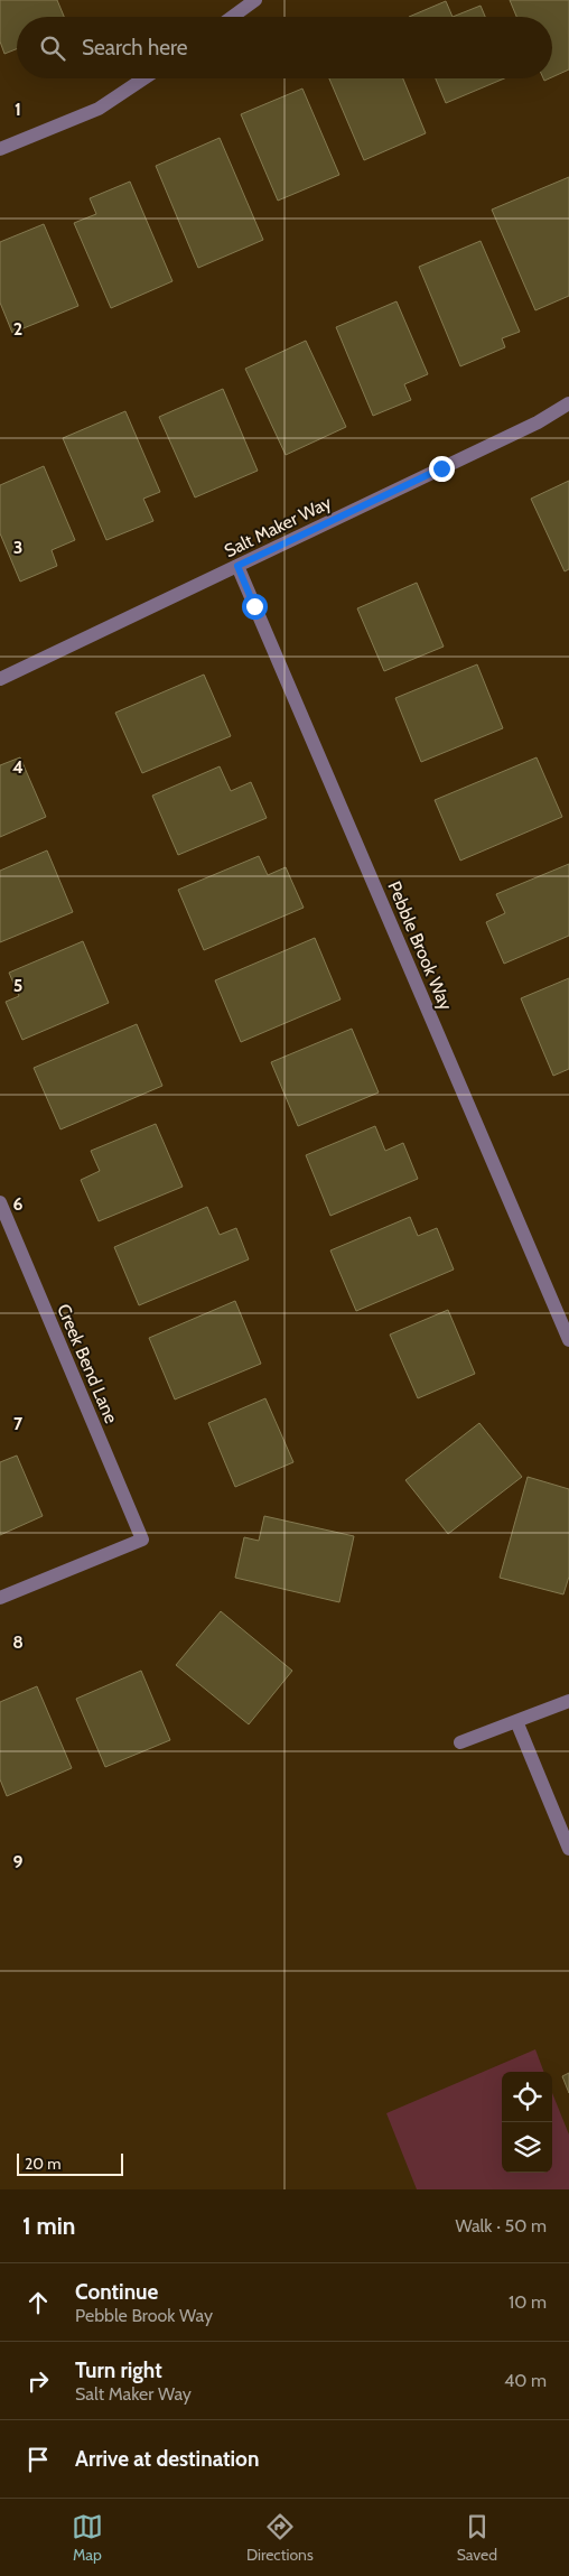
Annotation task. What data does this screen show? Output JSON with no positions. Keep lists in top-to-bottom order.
{
  "streets": {
    "street": ["Salt Maker Way", "Pebble Brook Way", "Creek Bend Lane"]
  },
  "crossings": [
    ["Salt Maker Way", "Pebble Brook Way"]
  ],
  "scale_bar": "20 m",
  "page": {
    "search": "Search here",
    "scale": "20 m",
    "heading": ["1 min", "Walk · 50 m"],
    "list": [
      ["Continue", "Pebble Brook Way", "10 m"],
      ["Turn right", "Salt Maker Way", "40 m"],
      "Arrive at destination"
    ],
    "nav": ["Map", "Directions", "Saved"]
  },
  "grid": {
    "rows": [
      "1",
      "2",
      "3",
      "4",
      "5",
      "6",
      "7",
      "8",
      "9"
    ]
  }
}
